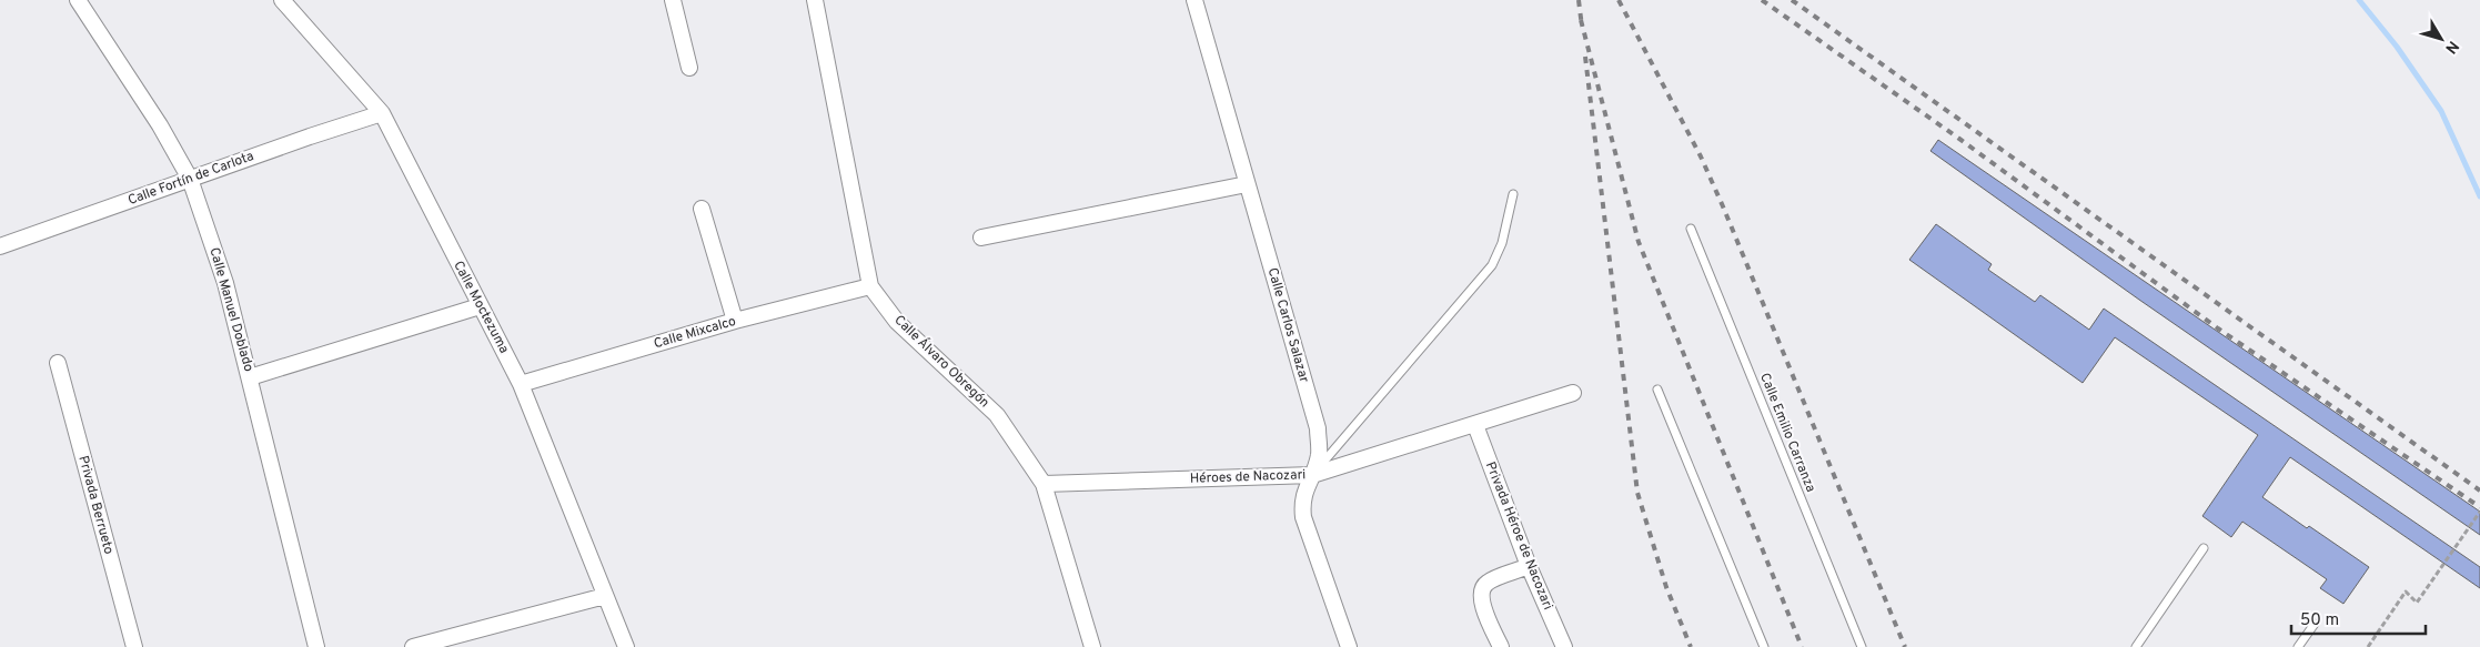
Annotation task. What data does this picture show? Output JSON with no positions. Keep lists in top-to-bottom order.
{
  "streets": {
    "street": [
      "Calle Fortín de Carlota",
      "Calle Moctezuma",
      "Calle Manuel Doblado",
      "Calle Carlos Salazar",
      "Calle Mixcalco",
      "Calle Álvaro Obregón",
      "Héroes de Nacozari",
      "Privada Berrueto",
      "Privada Héroe de Nacozari"
    ],
    "lane": ["Calle Emilio Carranza"]
  },
  "crossings": [
    ["Calle Fortín de Carlota", "Calle Moctezuma"],
    ["Calle Fortín de Carlota", "Calle Manuel Doblado"],
    ["Calle Moctezuma", "Calle Mixcalco"],
    ["Calle Carlos Salazar", "Héroes de Nacozari"],
    ["Calle Mixcalco", "Calle Álvaro Obregón"],
    ["Calle Álvaro Obregón", "Héroes de Nacozari"],
    ["Héroes de Nacozari", "Privada Héroe de Nacozari"]
  ],
  "scale_bar": "50 m",
  "north": "bottom right"
}
